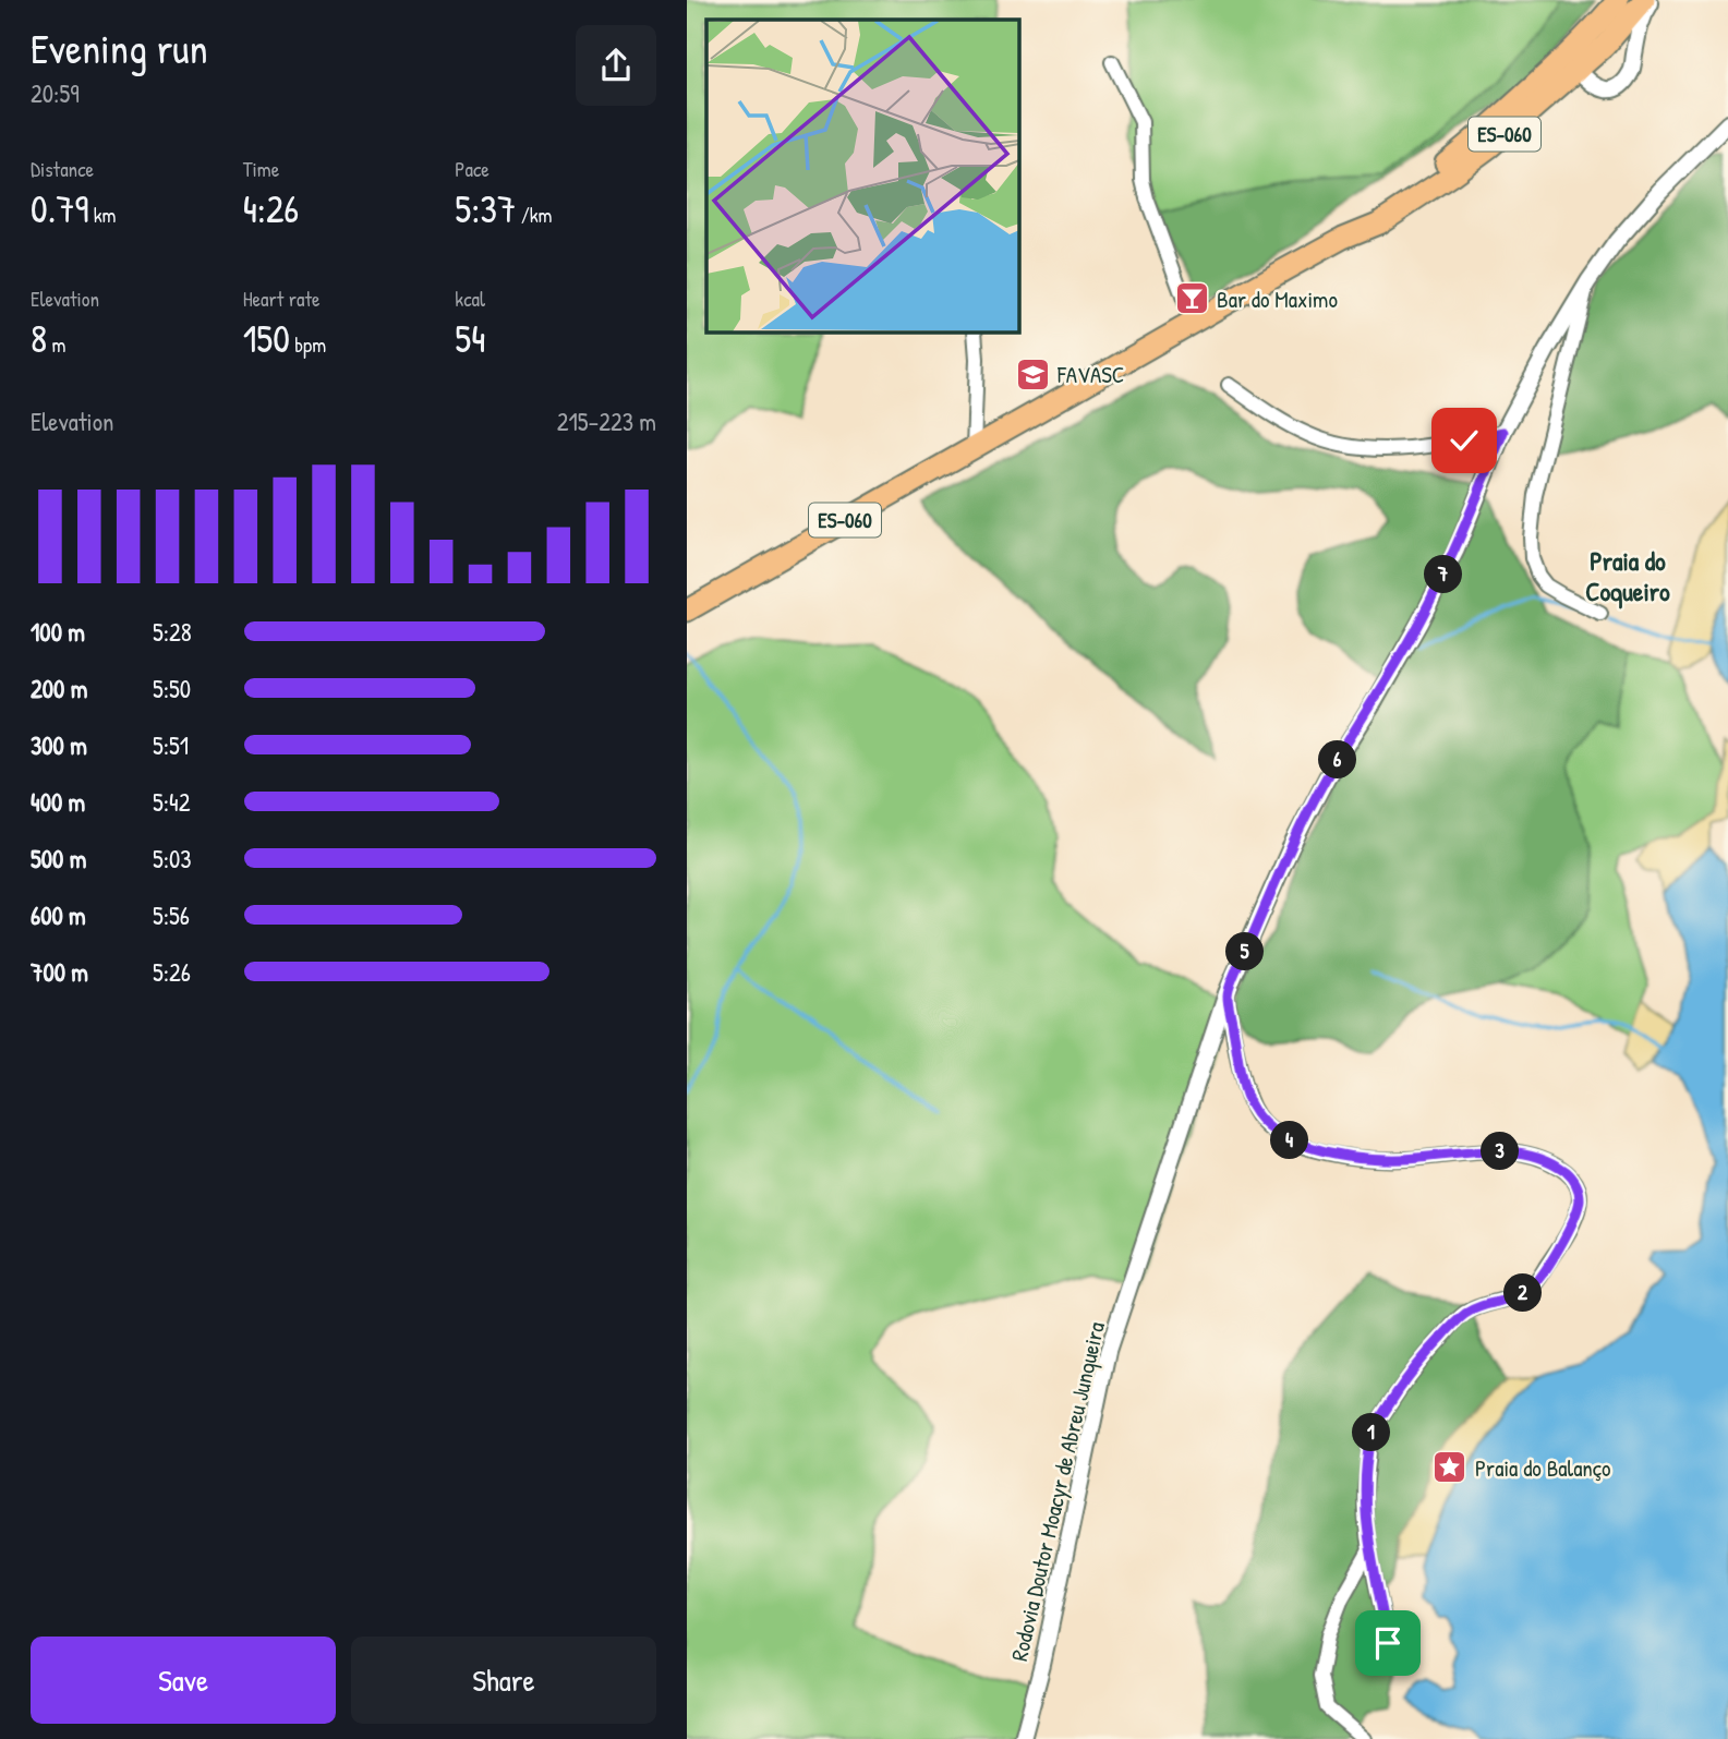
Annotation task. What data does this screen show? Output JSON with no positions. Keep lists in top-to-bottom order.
{
  "streets": {
    "main road": ["ES-060"],
    "street": ["Rodovia Doutor Moacyr de Abreu Junqueira"]
  },
  "districts": ["Praia do Coqueiro"],
  "places": {
    "bar": ["Bar do Maximo"],
    "school or university": ["FAVASC"],
    "place": ["Praia do Balanço"]
  },
  "page": {
    "heading": ["Evening run", "20:59"],
    "stats": [
      ["Distance", "0.79 km"],
      ["Time", "4:26"],
      ["Pace", "5:37 /km"],
      ["Elevation", "8 m"],
      ["Heart rate", "150 bpm"],
      ["kcal", "54"]
    ],
    "chart": ["Elevation", "215–223 m"],
    "pins": [
      "7",
      "6",
      "5",
      "4",
      "3",
      "2",
      "1"
    ],
    "list": [
      {
        "name": "100 m",
        "note": "5:28"
      },
      {
        "name": "200 m",
        "note": "5:50"
      },
      {
        "name": "300 m",
        "note": "5:51"
      },
      {
        "name": "400 m",
        "note": "5:42"
      },
      {
        "name": "500 m",
        "note": "5:03"
      },
      {
        "name": "600 m",
        "note": "5:56"
      },
      {
        "name": "700 m",
        "note": "5:26"
      }
    ],
    "buttons": ["Save", "Share"]
  }
}
